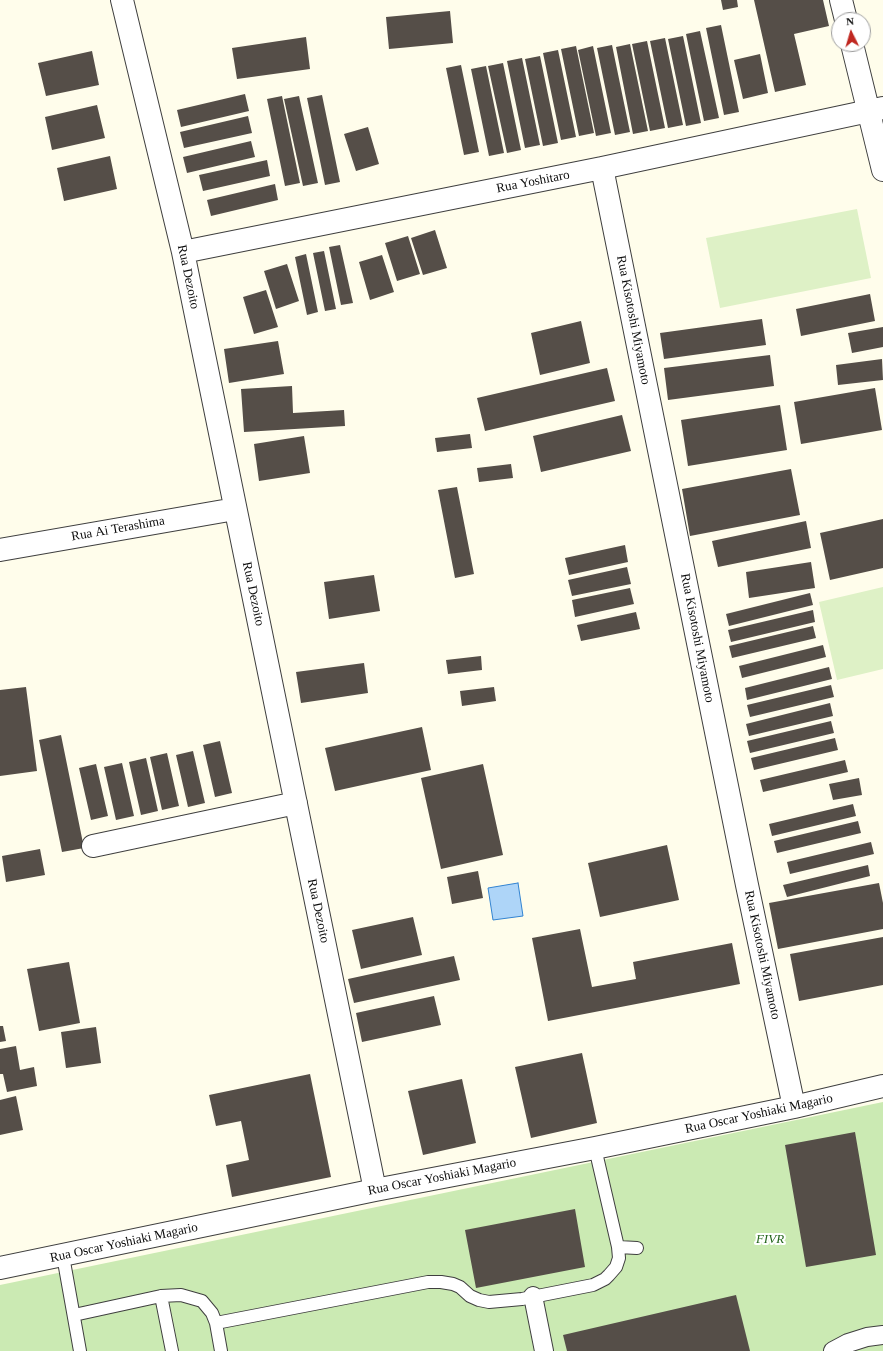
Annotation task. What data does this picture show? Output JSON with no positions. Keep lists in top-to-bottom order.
{
  "streets": {
    "street": [
      "Rua Yoshitaro",
      "Rua Dezoito",
      "Rua Kisotoshi Miyamoto",
      "Rua Ai Terashima",
      "Rua Oscar Yoshiaki Magario"
    ]
  },
  "crossings": [
    ["Rua Yoshitaro", "Rua Dezoito"],
    ["Rua Yoshitaro", "Rua Kisotoshi Miyamoto"],
    ["Rua Dezoito", "Rua Ai Terashima"],
    ["Rua Dezoito", "Rua Oscar Yoshiaki Magario"],
    ["Rua Kisotoshi Miyamoto", "Rua Oscar Yoshiaki Magario"]
  ],
  "parks": ["FIVR"],
  "north": "top"
}
